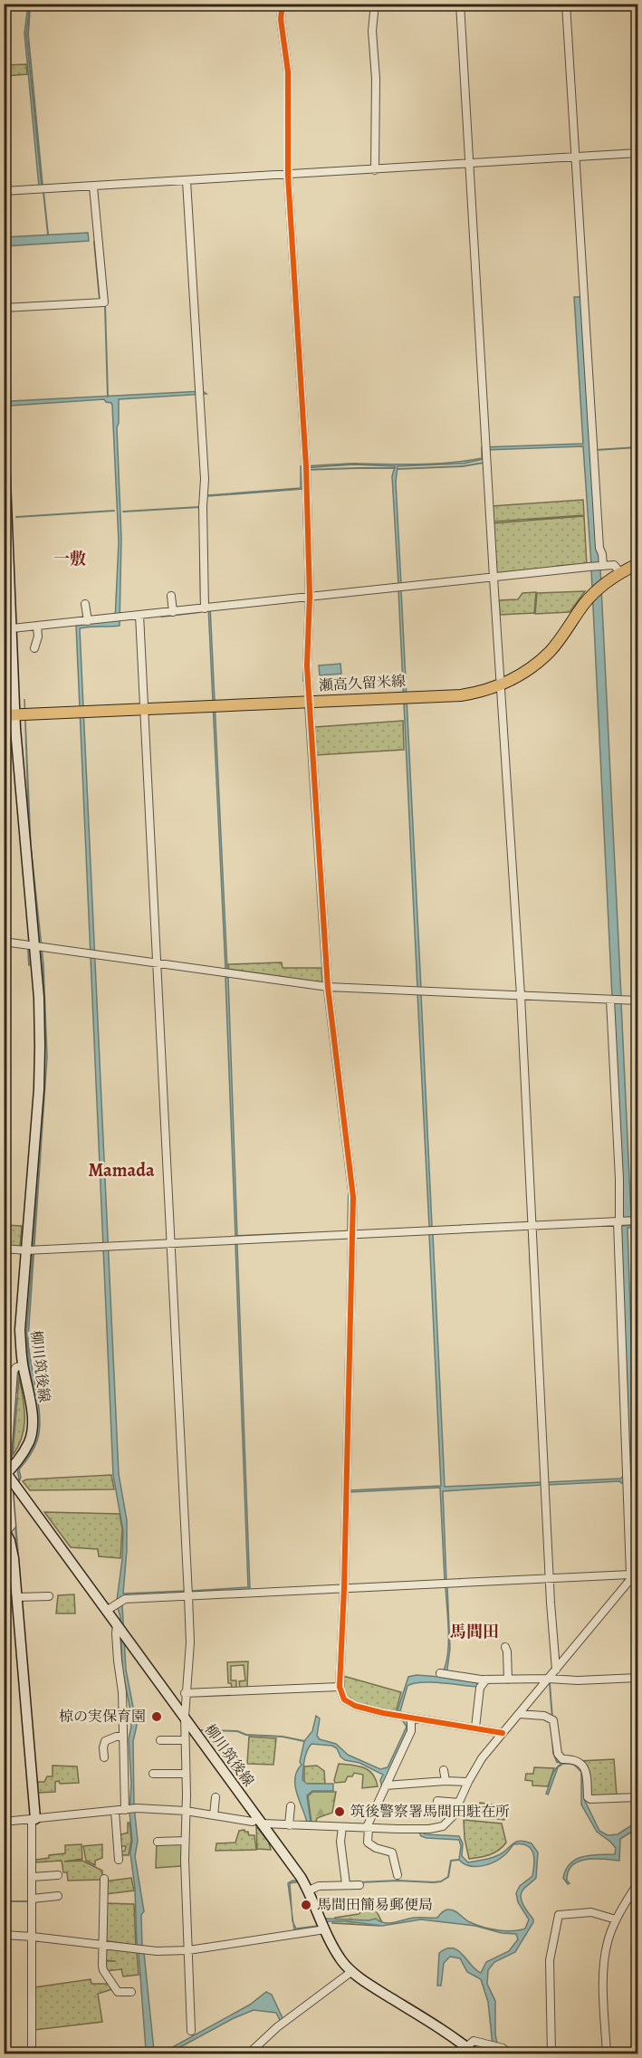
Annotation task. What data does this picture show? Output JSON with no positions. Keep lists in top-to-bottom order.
{
  "streets": {
    "main road": ["瀬高久留米線", "柳川筑後線"]
  },
  "crossings": [
    ["瀬高久留米線", "柳川筑後線"]
  ],
  "districts": ["一敷", "Mamada", "馬間田"],
  "places": ["椋の実保育園", "筑後警察署馬間田駐在所", "馬間田簡易郵便局"]
}
